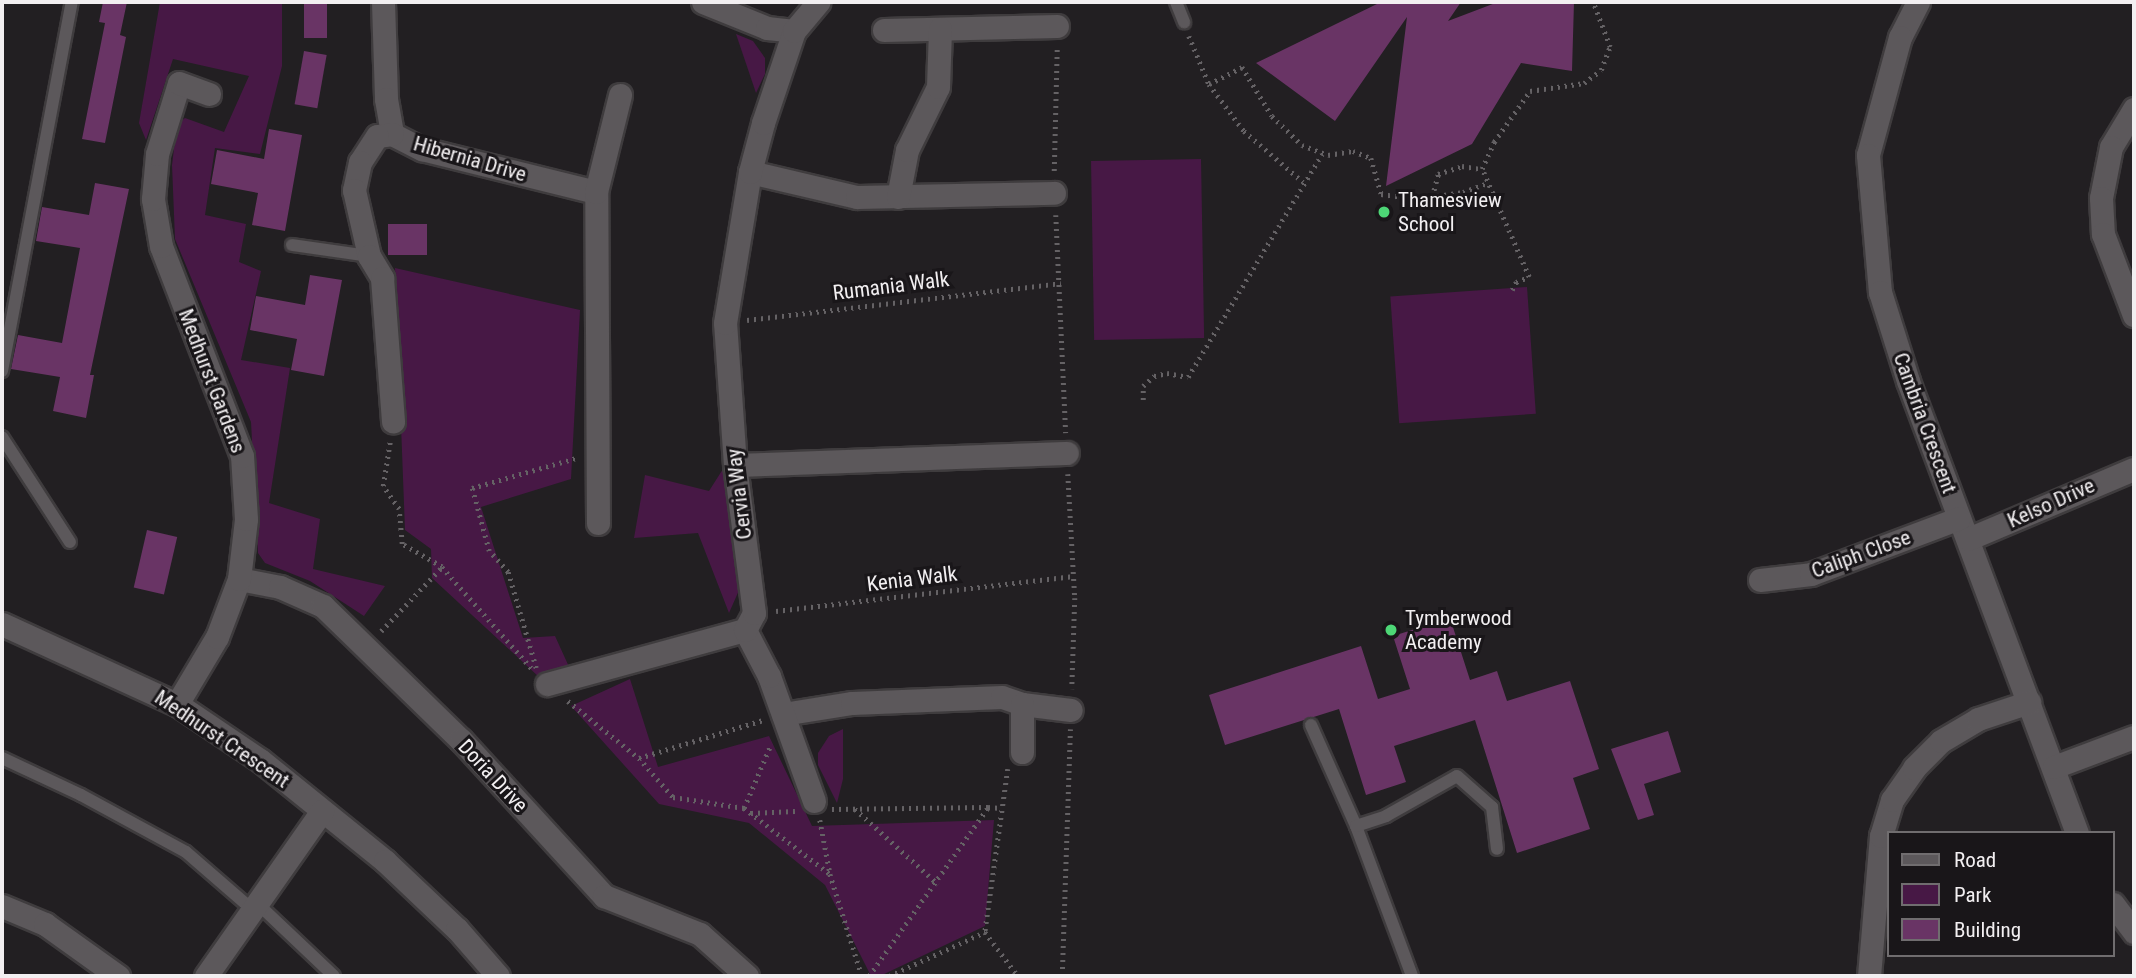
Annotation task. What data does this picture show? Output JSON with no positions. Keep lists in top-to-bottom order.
{
  "streets": {
    "street": [
      "Hibernia Drive",
      "Medhurst Gardens",
      "Cambria Crescent",
      "Cervia Way",
      "Kelso Drive",
      "Caliph Close",
      "Medhurst Crescent",
      "Doria Drive"
    ],
    "path": ["Rumania Walk", "Kenia Walk"]
  },
  "crossings": [
    ["Rumania Walk", "Cervia Way"],
    ["Medhurst Gardens", "Medhurst Crescent"],
    ["Medhurst Gardens", "Doria Drive"],
    ["Cambria Crescent", "Kelso Drive"],
    ["Cambria Crescent", "Caliph Close"],
    ["Cervia Way", "Kenia Walk"],
    ["Kelso Drive", "Caliph Close"]
  ],
  "places": ["Thamesview School", "Tymberwood Academy"],
  "legend": ["Road", "Park", "Building"]
}
